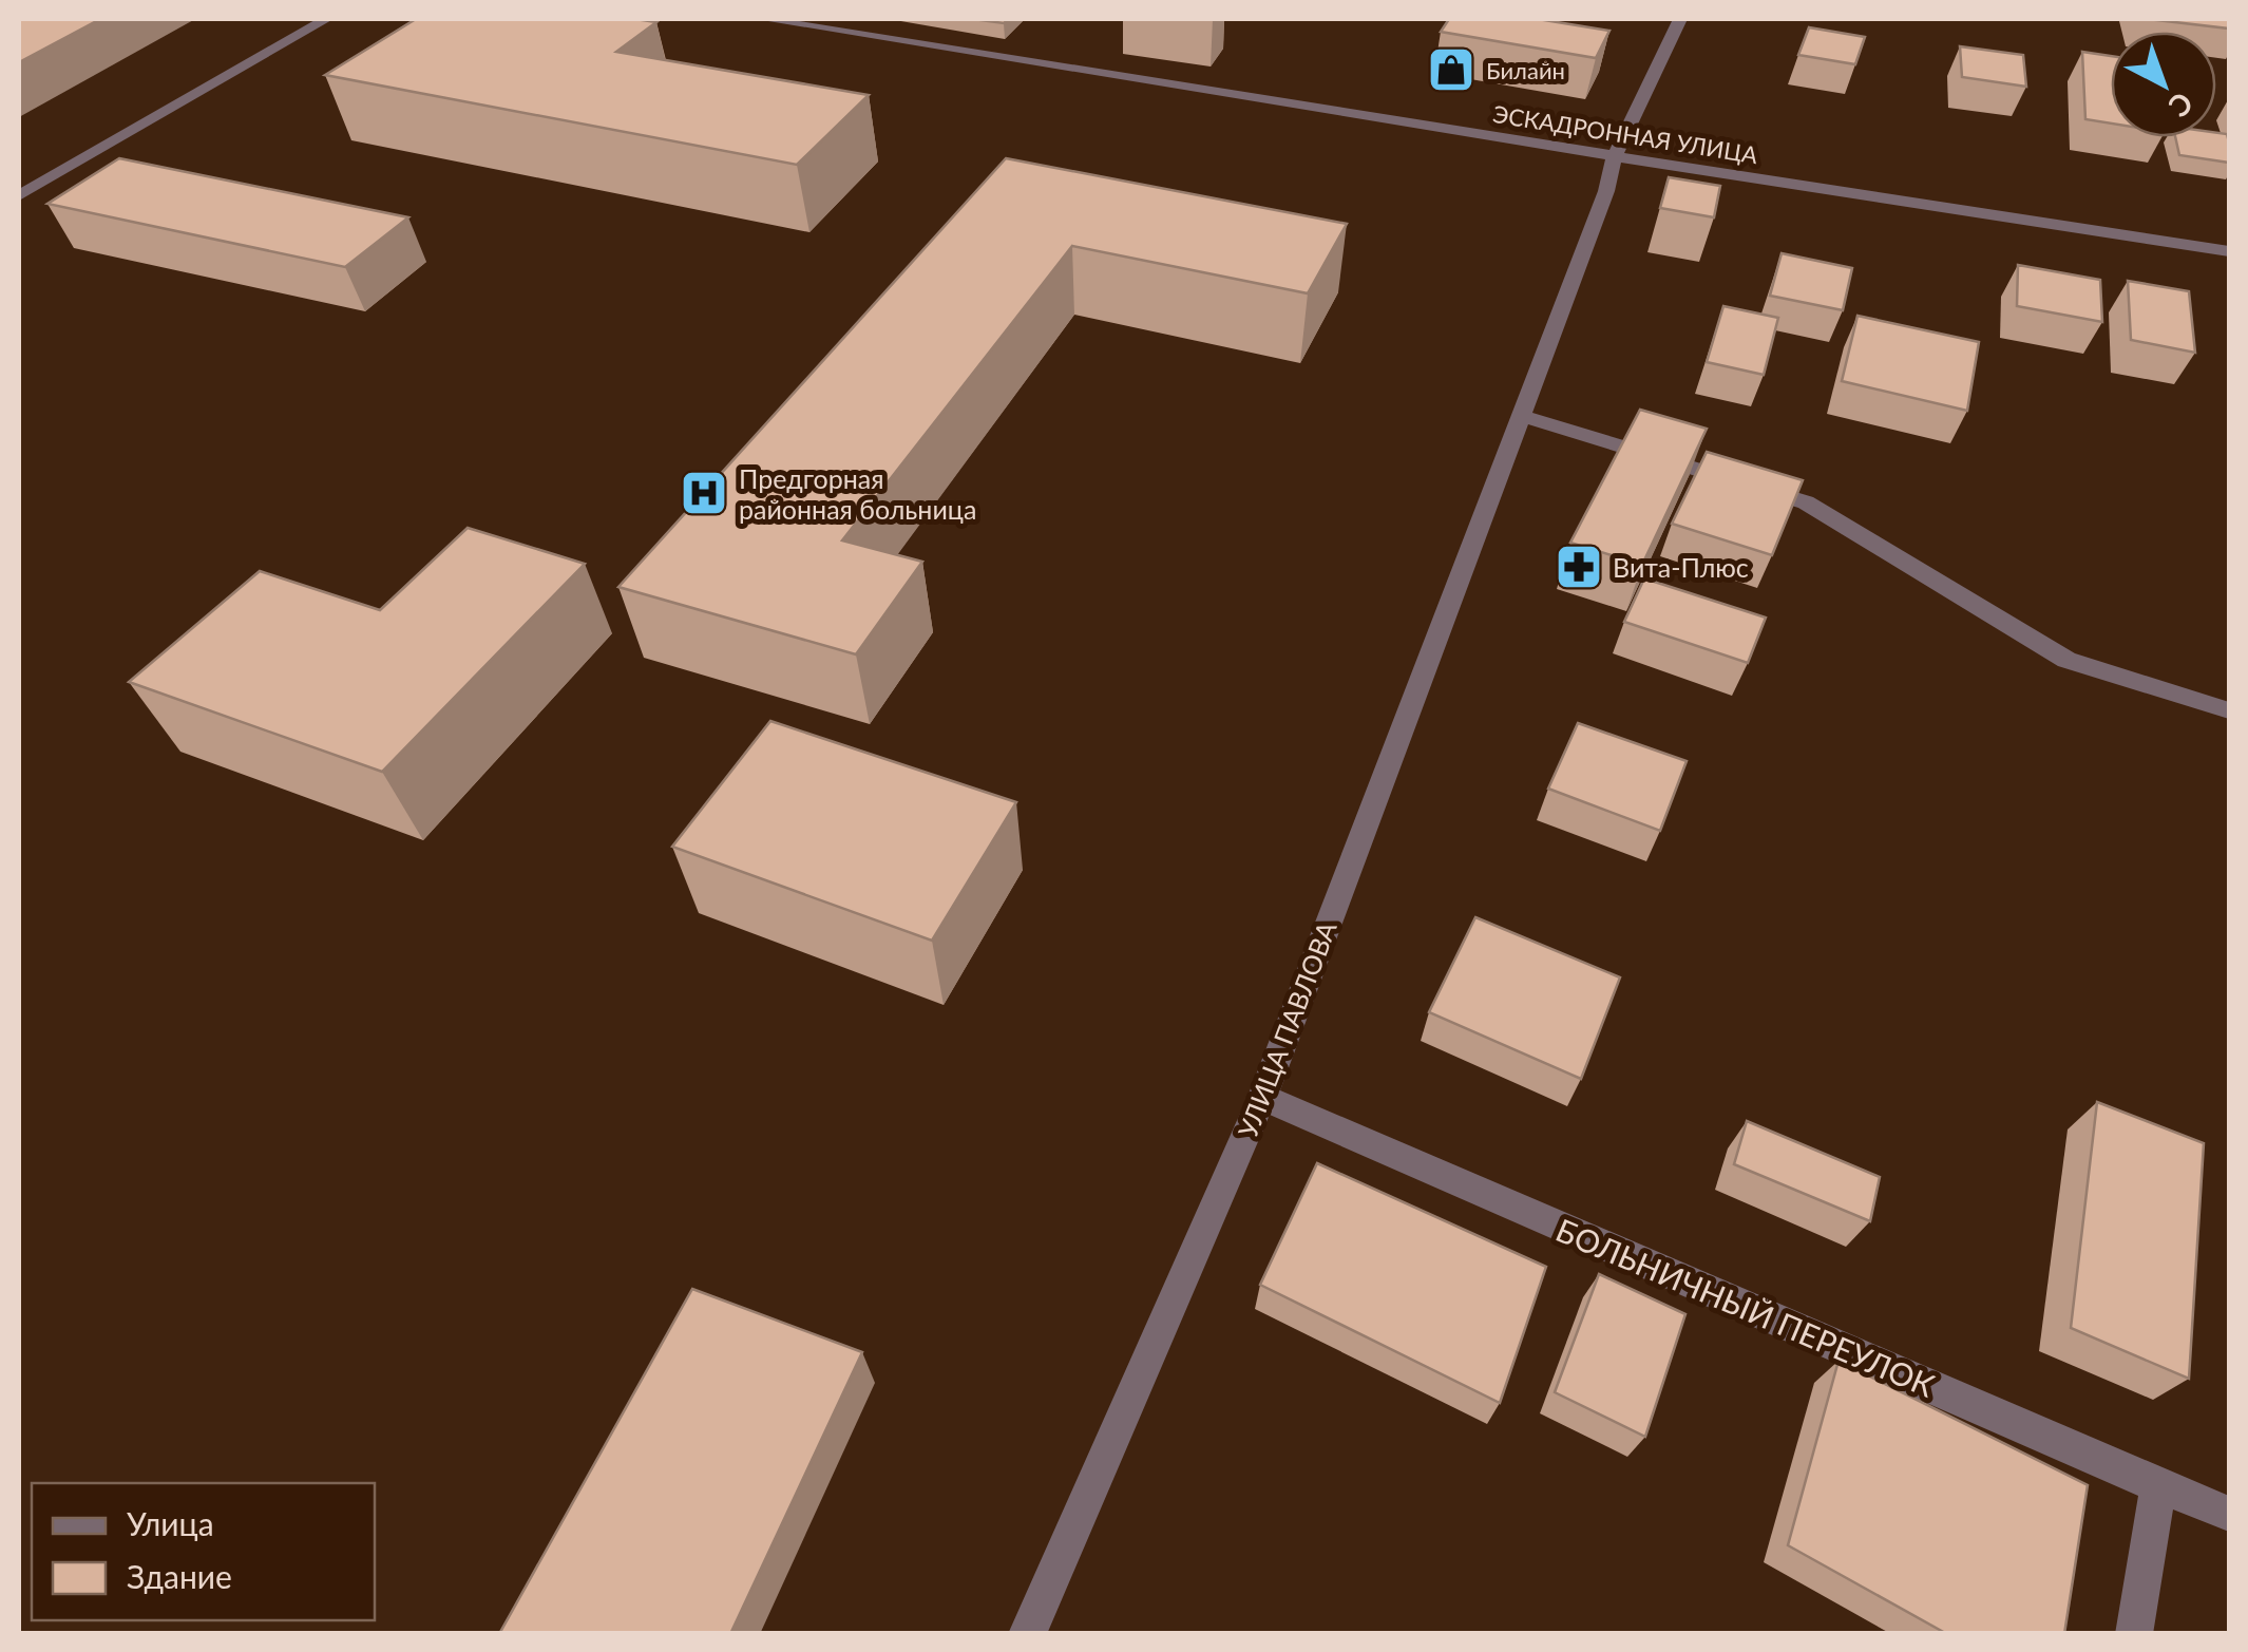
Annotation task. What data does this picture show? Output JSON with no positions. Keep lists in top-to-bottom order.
{
  "streets": {
    "street": ["ЭСКАДРОННАЯ УЛИЦА", "УЛИЦА ПАВЛОВА", "БОЛЬНИЧНЫЙ ПЕРЕУЛОК"]
  },
  "crossings": [
    ["ЭСКАДРОННАЯ УЛИЦА", "УЛИЦА ПАВЛОВА"],
    ["УЛИЦА ПАВЛОВА", "БОЛЬНИЧНЫЙ ПЕРЕУЛОК"]
  ],
  "places": {
    "shop": ["Билайн"],
    "hospital": ["Предгорная районная больница"],
    "pharmacy": ["Вита-Плюс"]
  },
  "legend": ["Улица", "Здание"],
  "north": "bottom right"
}
